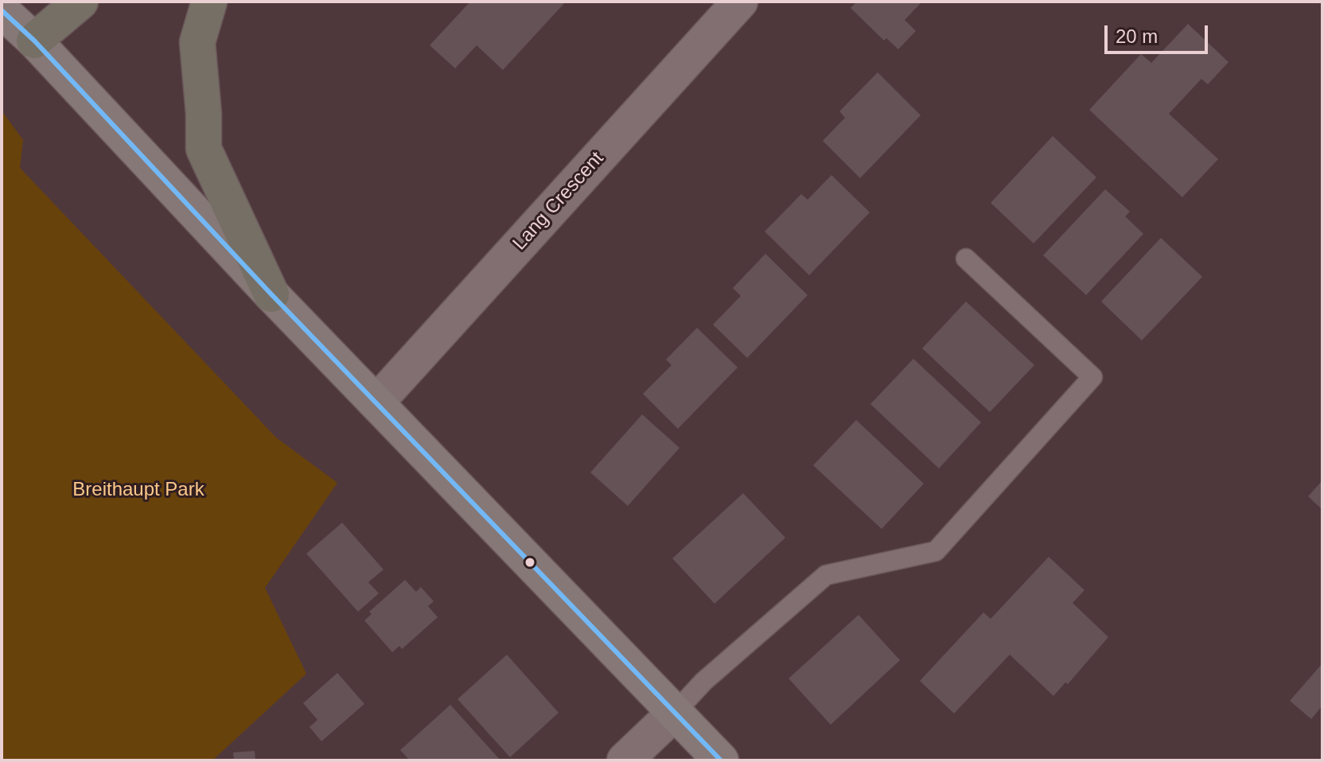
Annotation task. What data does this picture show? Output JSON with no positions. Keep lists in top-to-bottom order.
{
  "streets": {
    "street": ["Lang Crescent"]
  },
  "parks": ["Breithaupt Park"],
  "scale_bar": "20 m"
}
